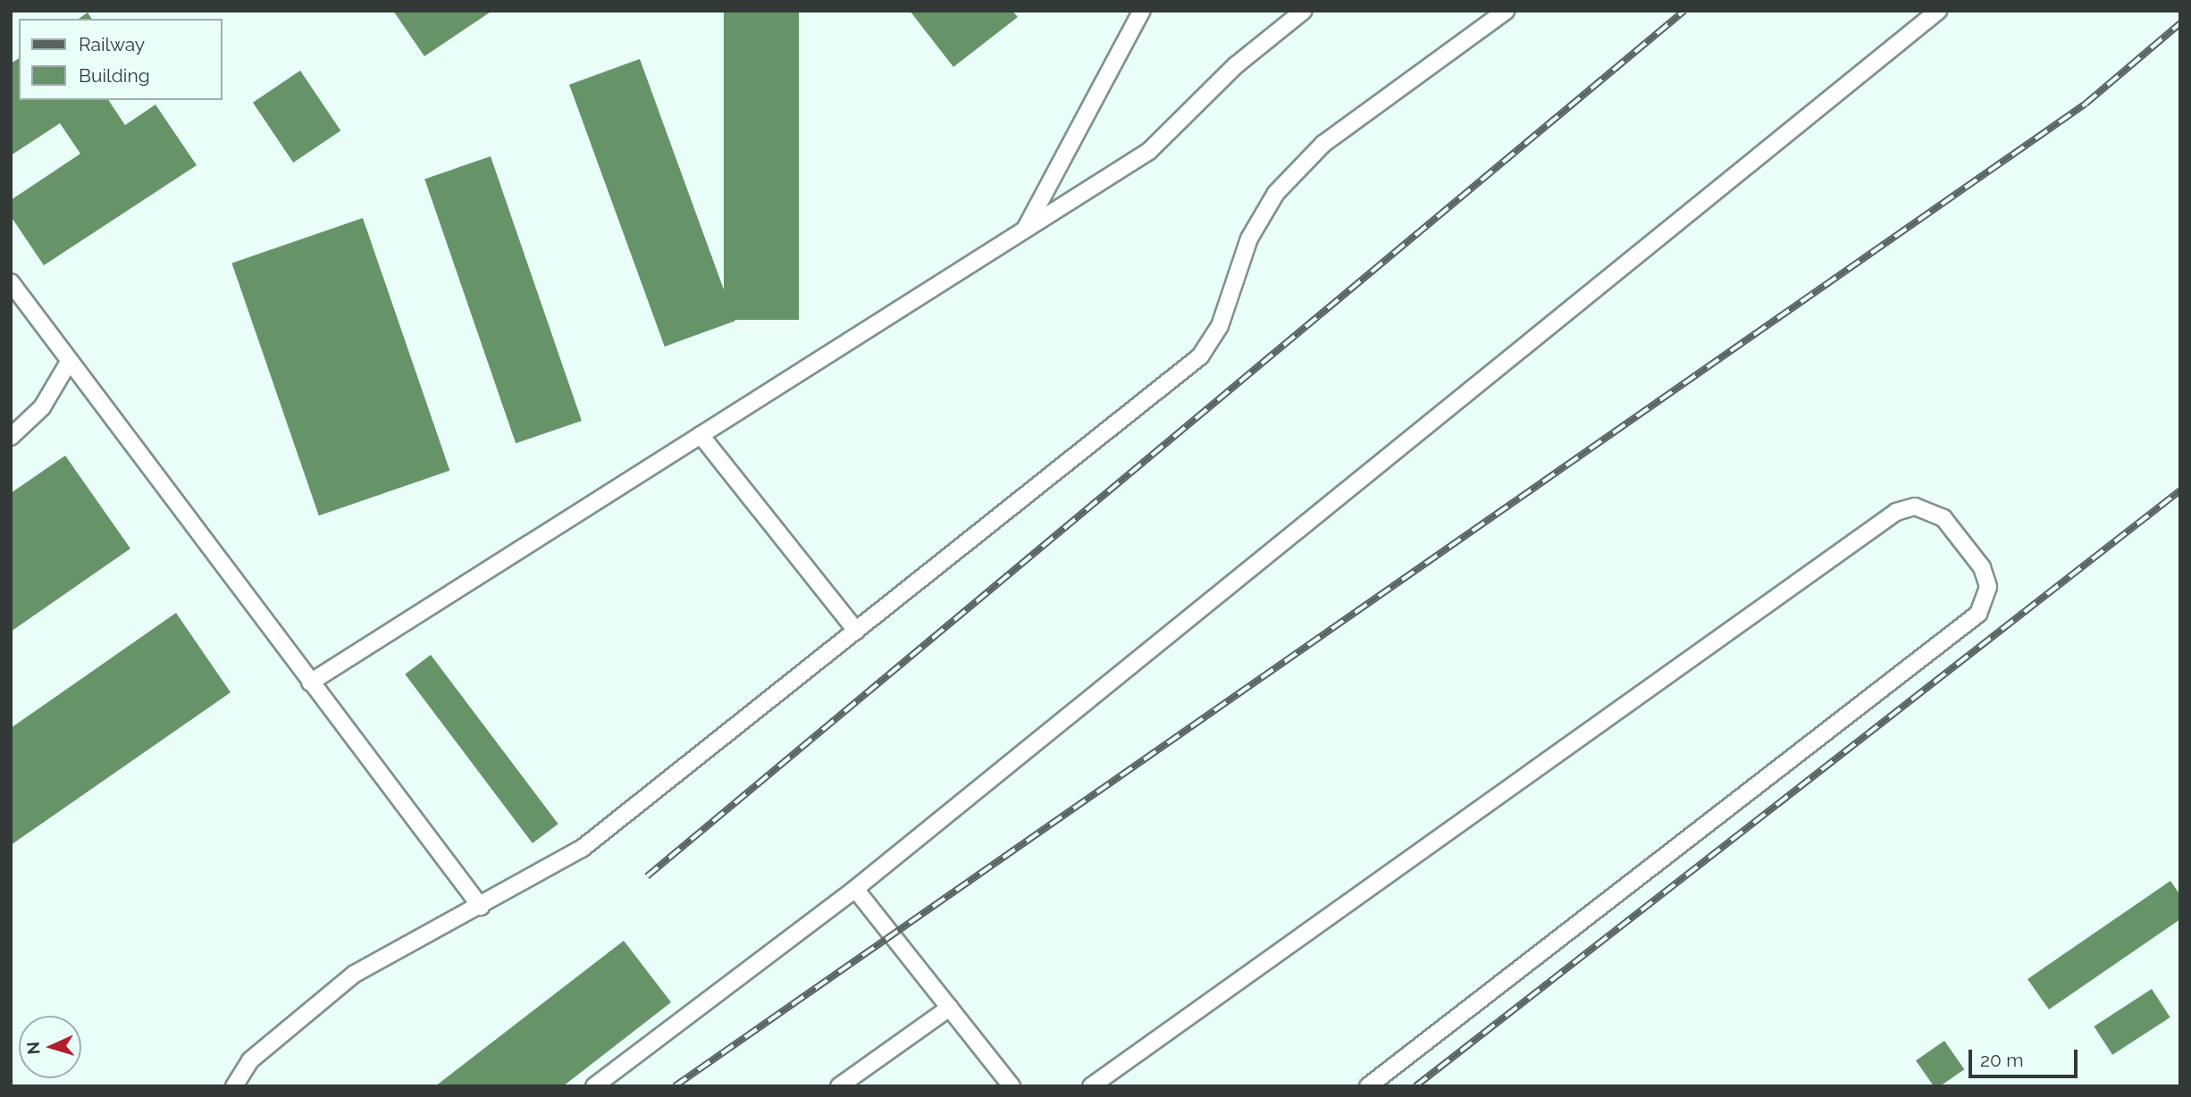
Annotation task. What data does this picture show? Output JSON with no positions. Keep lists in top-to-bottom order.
{
  "legend": ["Railway", "Building"],
  "scale_bar": "20 m",
  "north": "left"
}
